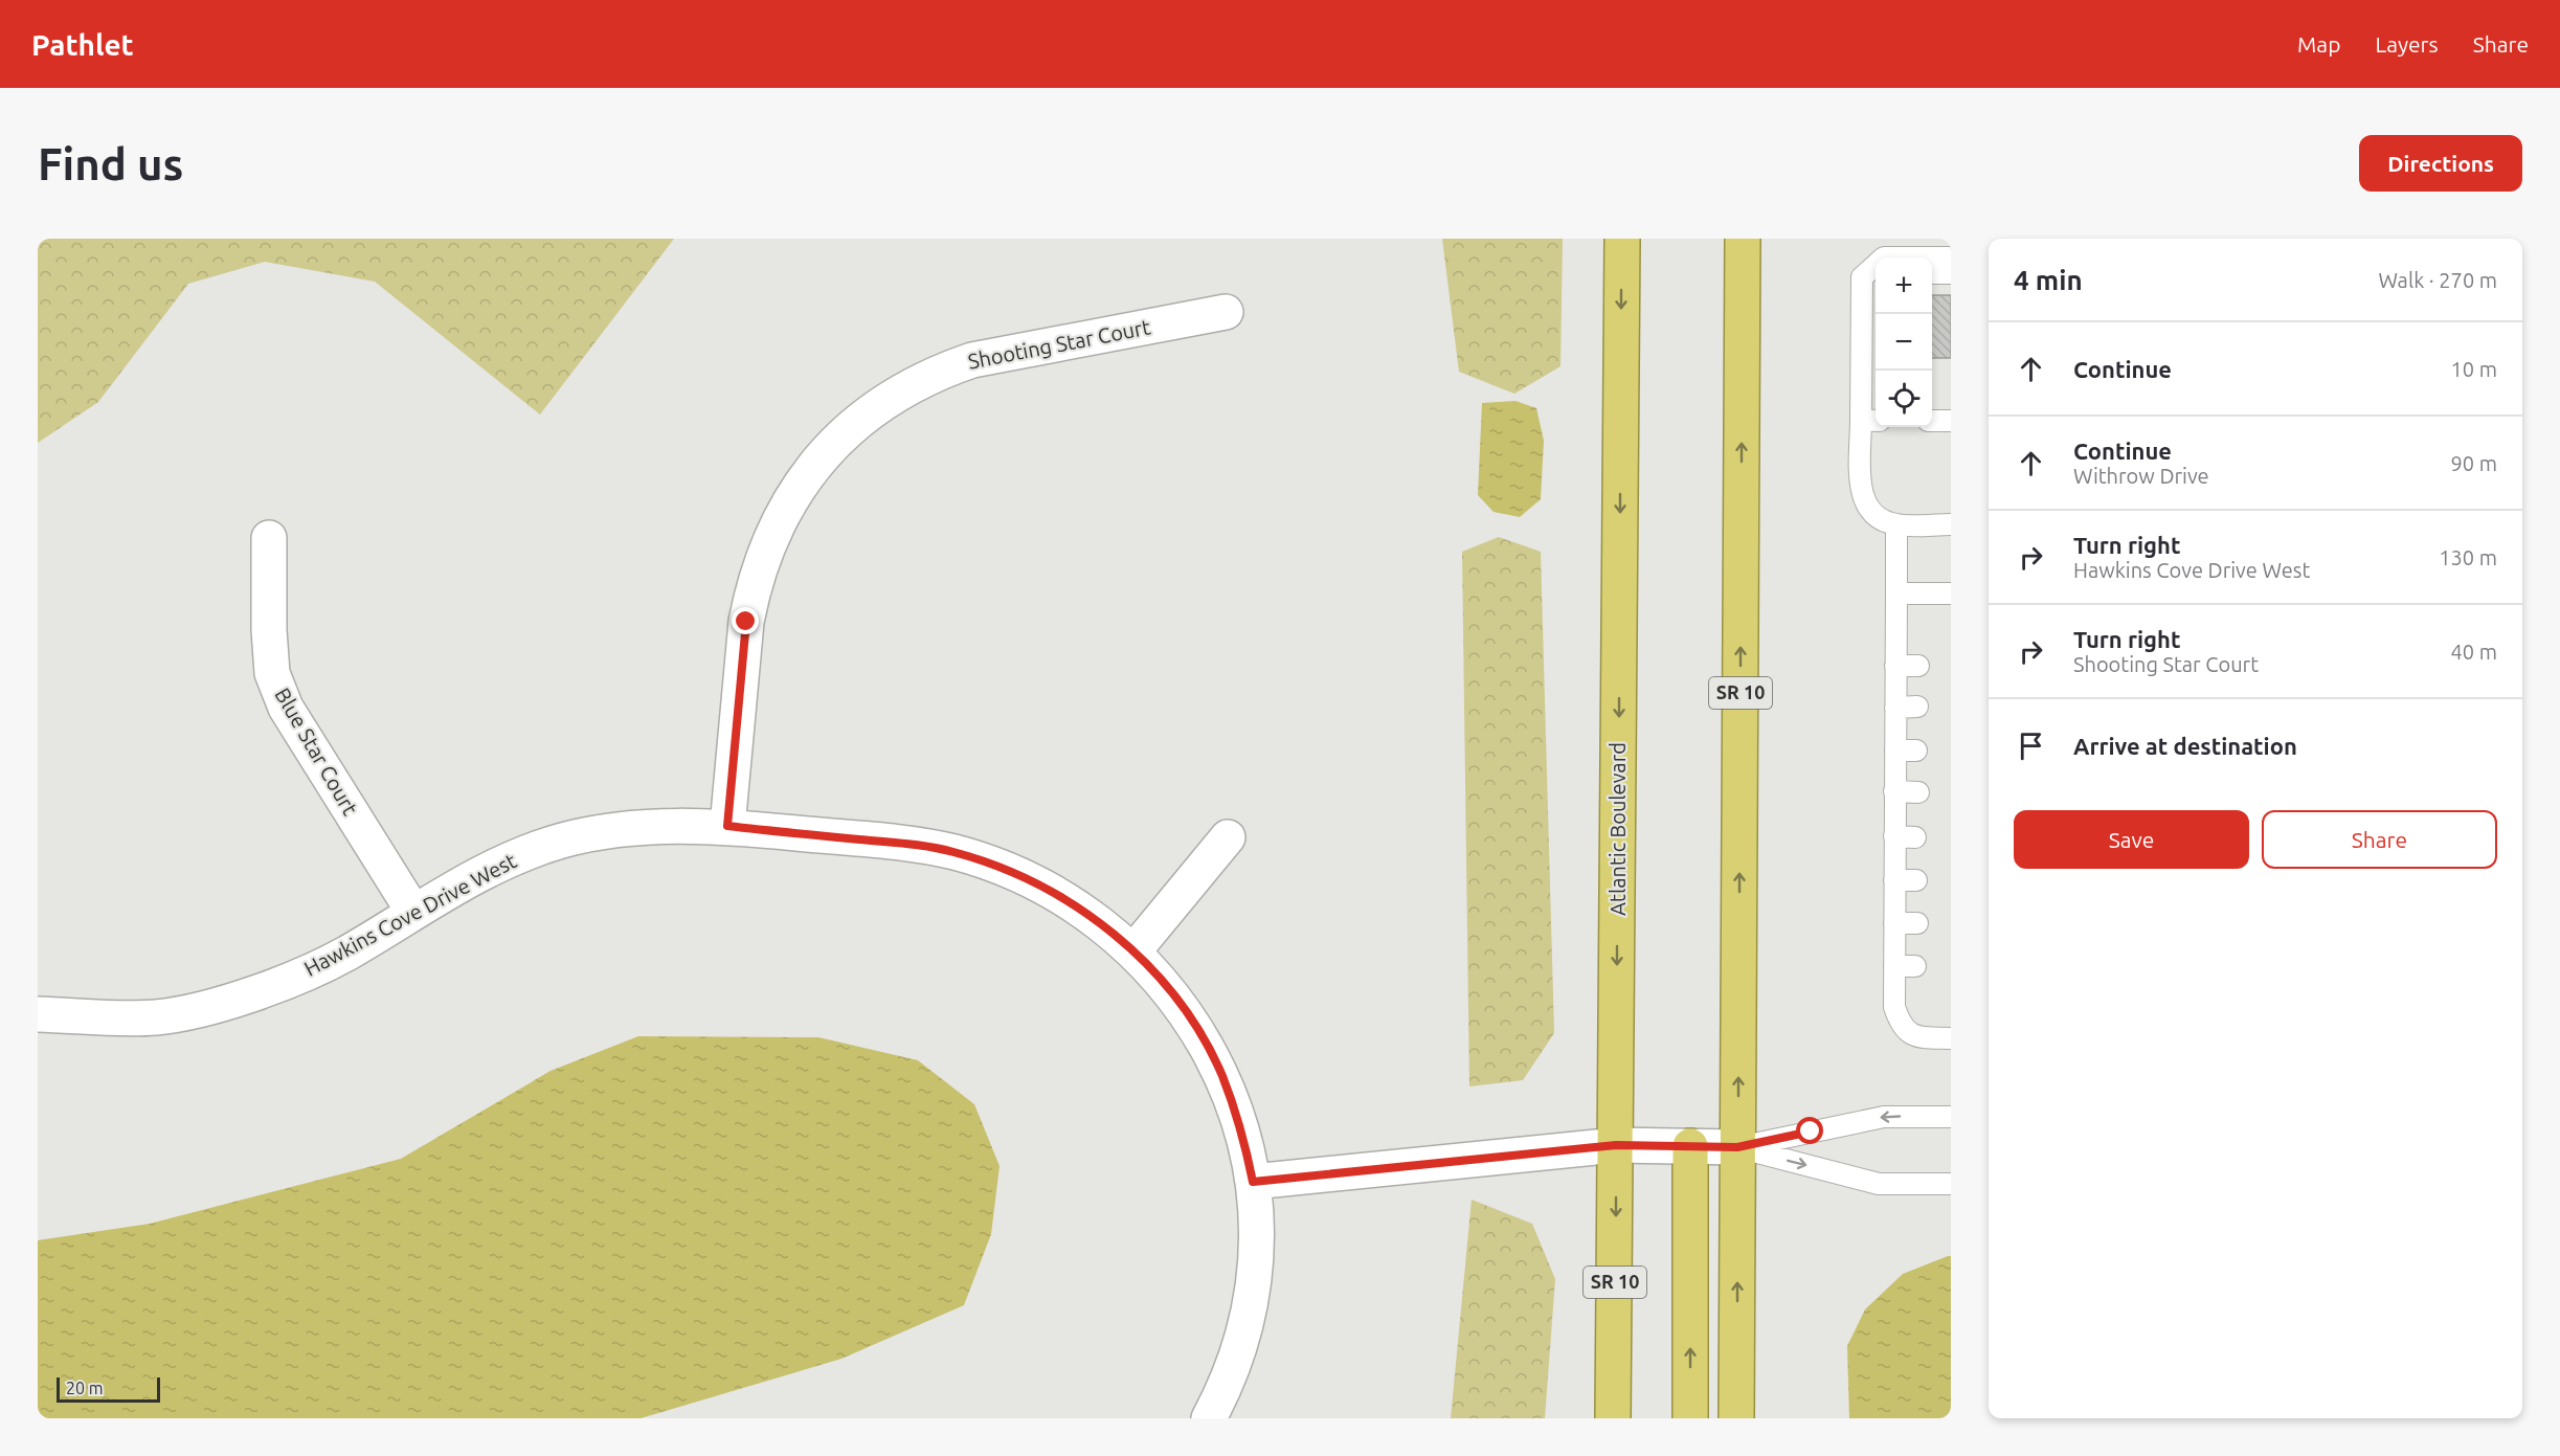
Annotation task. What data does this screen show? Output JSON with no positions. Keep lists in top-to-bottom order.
{
  "streets": {
    "highway": ["SR 10", "Atlantic Boulevard"],
    "street": ["Shooting Star Court", "Blue Star Court", "Hawkins Cove Drive West"]
  },
  "crossings": [
    ["Shooting Star Court", "Hawkins Cove Drive West"],
    ["Blue Star Court", "Hawkins Cove Drive West"]
  ],
  "scale_bar": "20 m",
  "page": {
    "header": "Pathlet",
    "nav": ["Map", "Layers", "Share"],
    "buttons": [
      "Directions",
      ["Save", "Share"]
    ],
    "title": "Find us",
    "heading": ["4 min", "Walk · 270 m"],
    "map_buttons": ["+", "−"],
    "list": [
      ["Continue", "10 m"],
      ["Continue", "Withrow Drive", "90 m"],
      ["Turn right", "Hawkins Cove Drive West", "130 m"],
      ["Turn right", "Shooting Star Court", "40 m"],
      "Arrive at destination"
    ],
    "scale": "20 m"
  }
}
